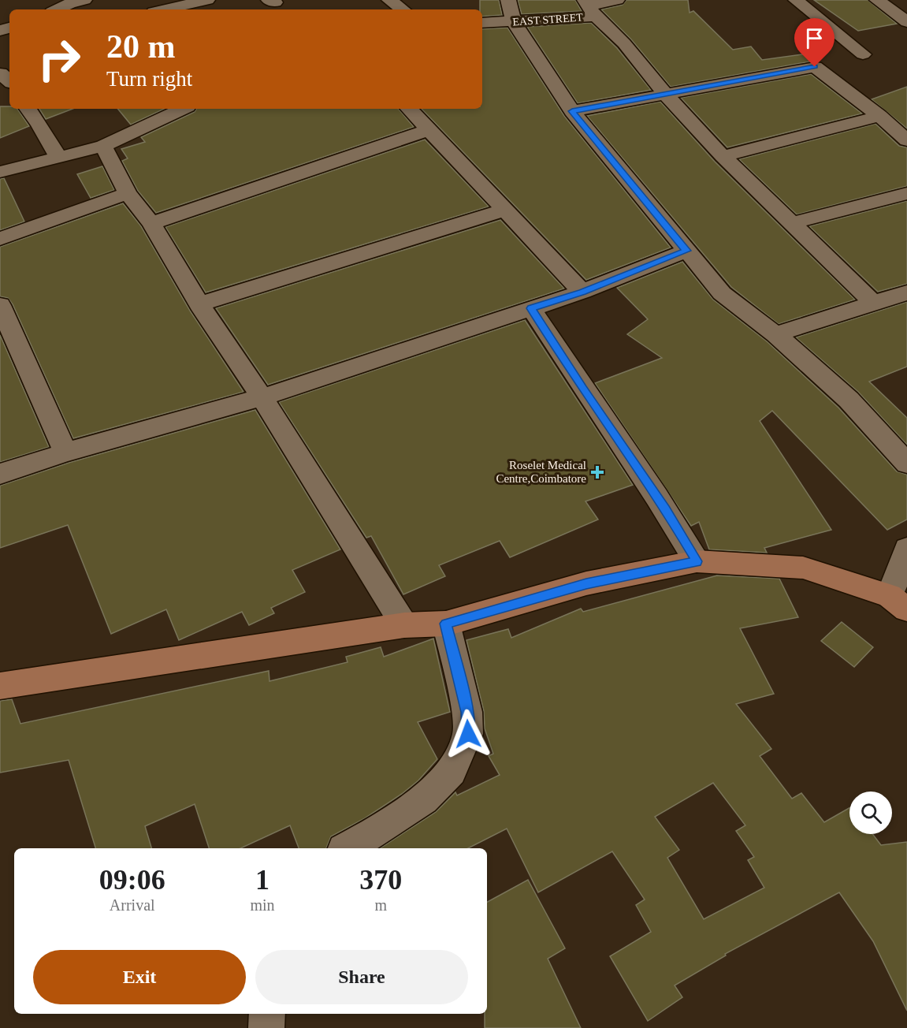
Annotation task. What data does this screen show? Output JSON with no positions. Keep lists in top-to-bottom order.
{
  "streets": {
    "street": ["EAST STREET"]
  },
  "places": {
    "health": ["Roselet Medical Centre,Coimbatore"]
  },
  "page": {
    "turn": ["20 m", "Turn right"],
    "eta": [
      "09:06",
      "Arrival",
      "1",
      "min",
      "370",
      "m"
    ],
    "buttons": ["Exit", "Share"]
  }
}
